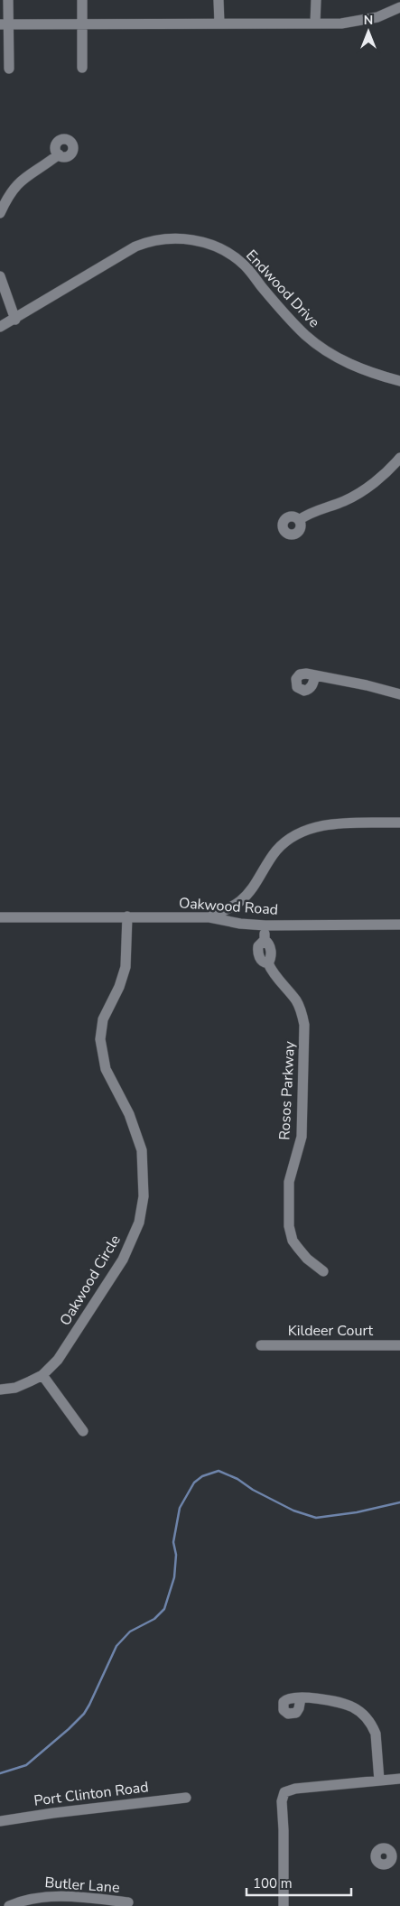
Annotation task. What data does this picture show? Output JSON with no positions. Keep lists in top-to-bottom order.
{
  "streets": {
    "street": [
      "Endwood Drive",
      "Oakwood Road",
      "Rosos Parkway",
      "Oakwood Circle",
      "Kildeer Court",
      "Port Clinton Road",
      "Butler Lane"
    ]
  },
  "crossings": [
    ["Oakwood Road", "Rosos Parkway"],
    ["Oakwood Road", "Oakwood Circle"]
  ],
  "scale_bar": "100 m",
  "north": "top"
}
